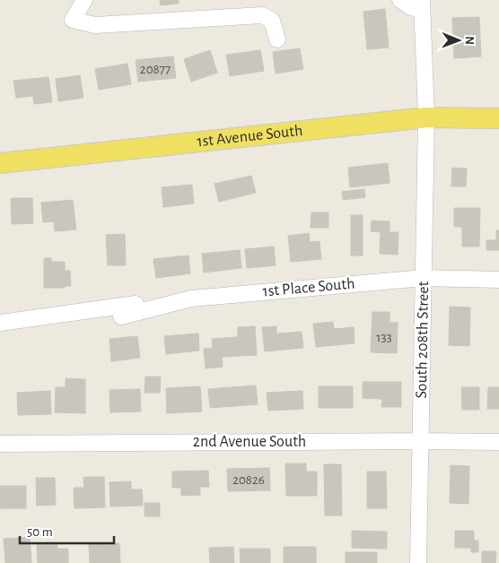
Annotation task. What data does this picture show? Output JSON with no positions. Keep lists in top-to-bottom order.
{
  "streets": {
    "main road": ["1st Avenue South"],
    "street": ["1st Place South", "South 208th Street", "2nd Avenue South"]
  },
  "crossings": [
    ["1st Avenue South", "South 208th Street"],
    ["1st Place South", "South 208th Street"],
    ["South 208th Street", "2nd Avenue South"]
  ],
  "house_numbers": ["20877", "133", "20826"],
  "scale_bar": "50 m",
  "north": "right"
}
